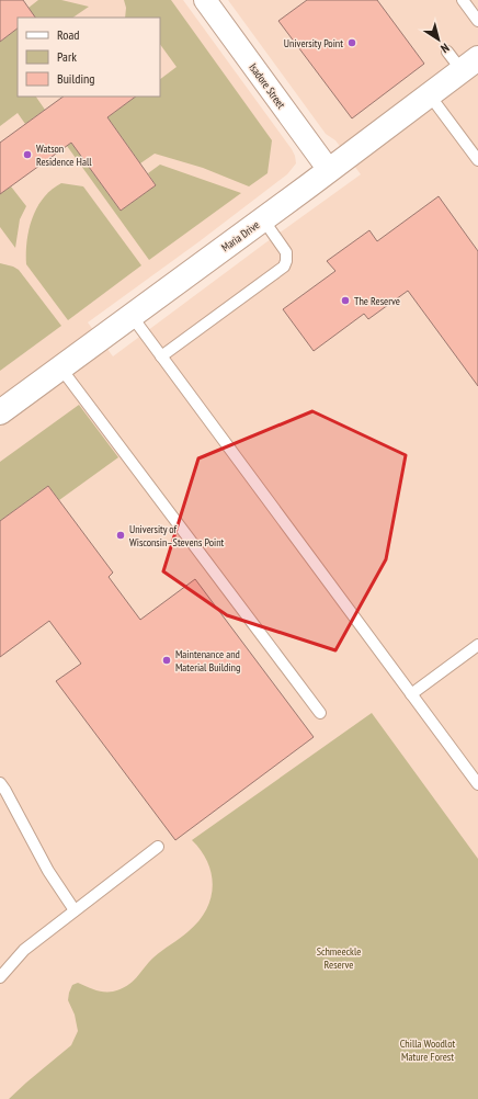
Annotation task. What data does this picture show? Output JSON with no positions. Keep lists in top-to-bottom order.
{
  "streets": {
    "street": ["Isadore Street", "Maria Drive"]
  },
  "crossings": [
    ["Isadore Street", "Maria Drive"]
  ],
  "parks": ["Schmeeckle Reserve", "Chilla Woodlot Mature Forest"],
  "places": [
    "University Point",
    "Watson Residence Hall",
    "The Reserve",
    "University of Wisconsin–Stevens Point",
    "Maintenance and Material Building"
  ],
  "legend": ["Road", "Park", "Building"],
  "north": "bottom right"
}
